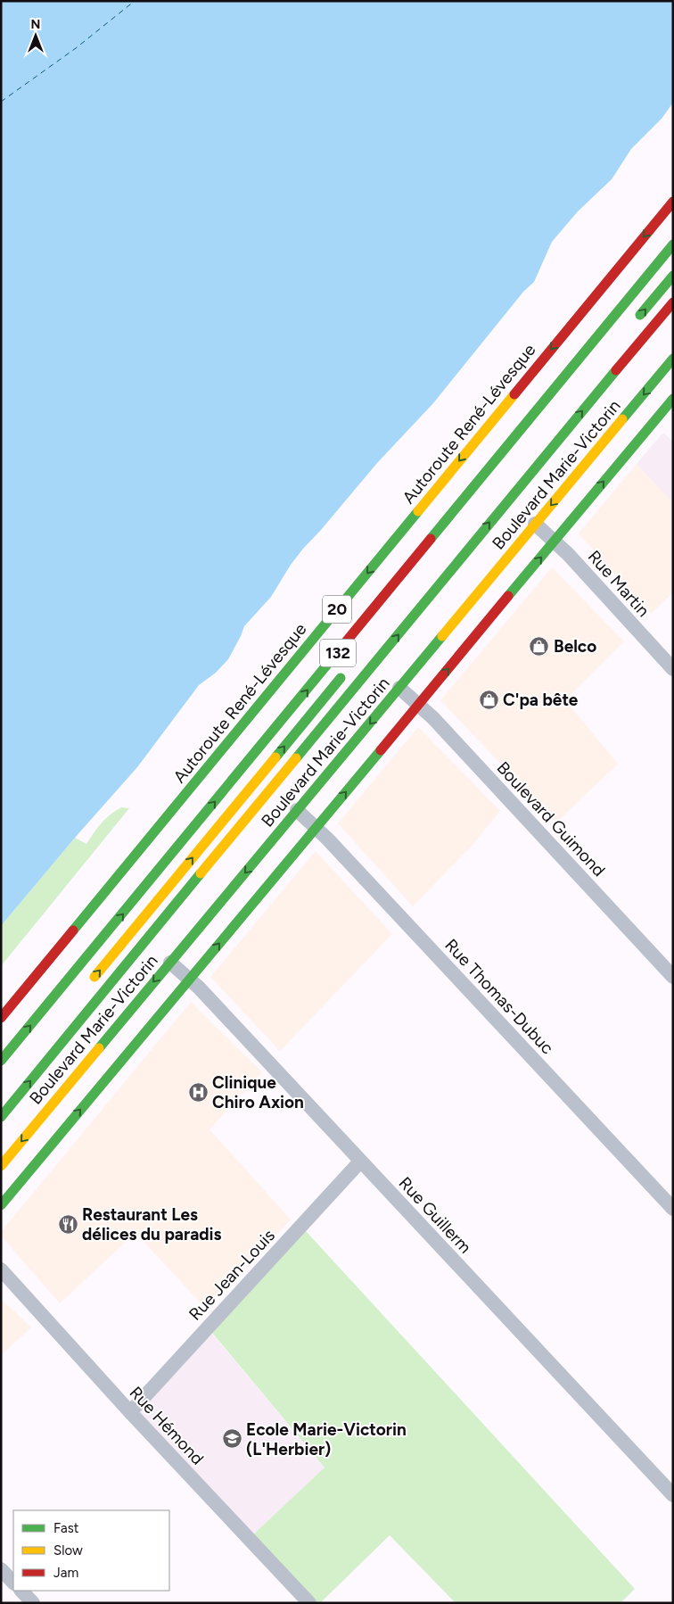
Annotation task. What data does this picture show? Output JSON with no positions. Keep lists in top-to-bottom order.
{
  "streets": {
    "main road": [
      "Autoroute René-Lévesque",
      "Boulevard Marie-Victorin",
      "20",
      "132"
    ],
    "street": [
      "Rue Martin",
      "Boulevard Guimond",
      "Rue Thomas-Dubuc",
      "Rue Guillerm",
      "Rue Jean-Louis",
      "Rue Hémond"
    ]
  },
  "crossings": [
    ["Boulevard Marie-Victorin", "Rue Martin"],
    ["Boulevard Marie-Victorin", "Boulevard Guimond"],
    ["Boulevard Marie-Victorin", "Rue Thomas-Dubuc"],
    ["Boulevard Marie-Victorin", "Rue Guillerm"],
    ["Rue Guillerm", "Rue Jean-Louis"],
    ["Rue Jean-Louis", "Rue Hémond"]
  ],
  "places": {
    "shop": ["Belco", "C'pa bête"],
    "hospital": ["Clinique Chiro Axion"],
    "restaurant": ["Restaurant Les délices du paradis"],
    "school or university": ["Ecole Marie-Victorin (L'Herbier)"]
  },
  "legend": ["Fast", "Slow", "Jam"],
  "north": "top"
}
